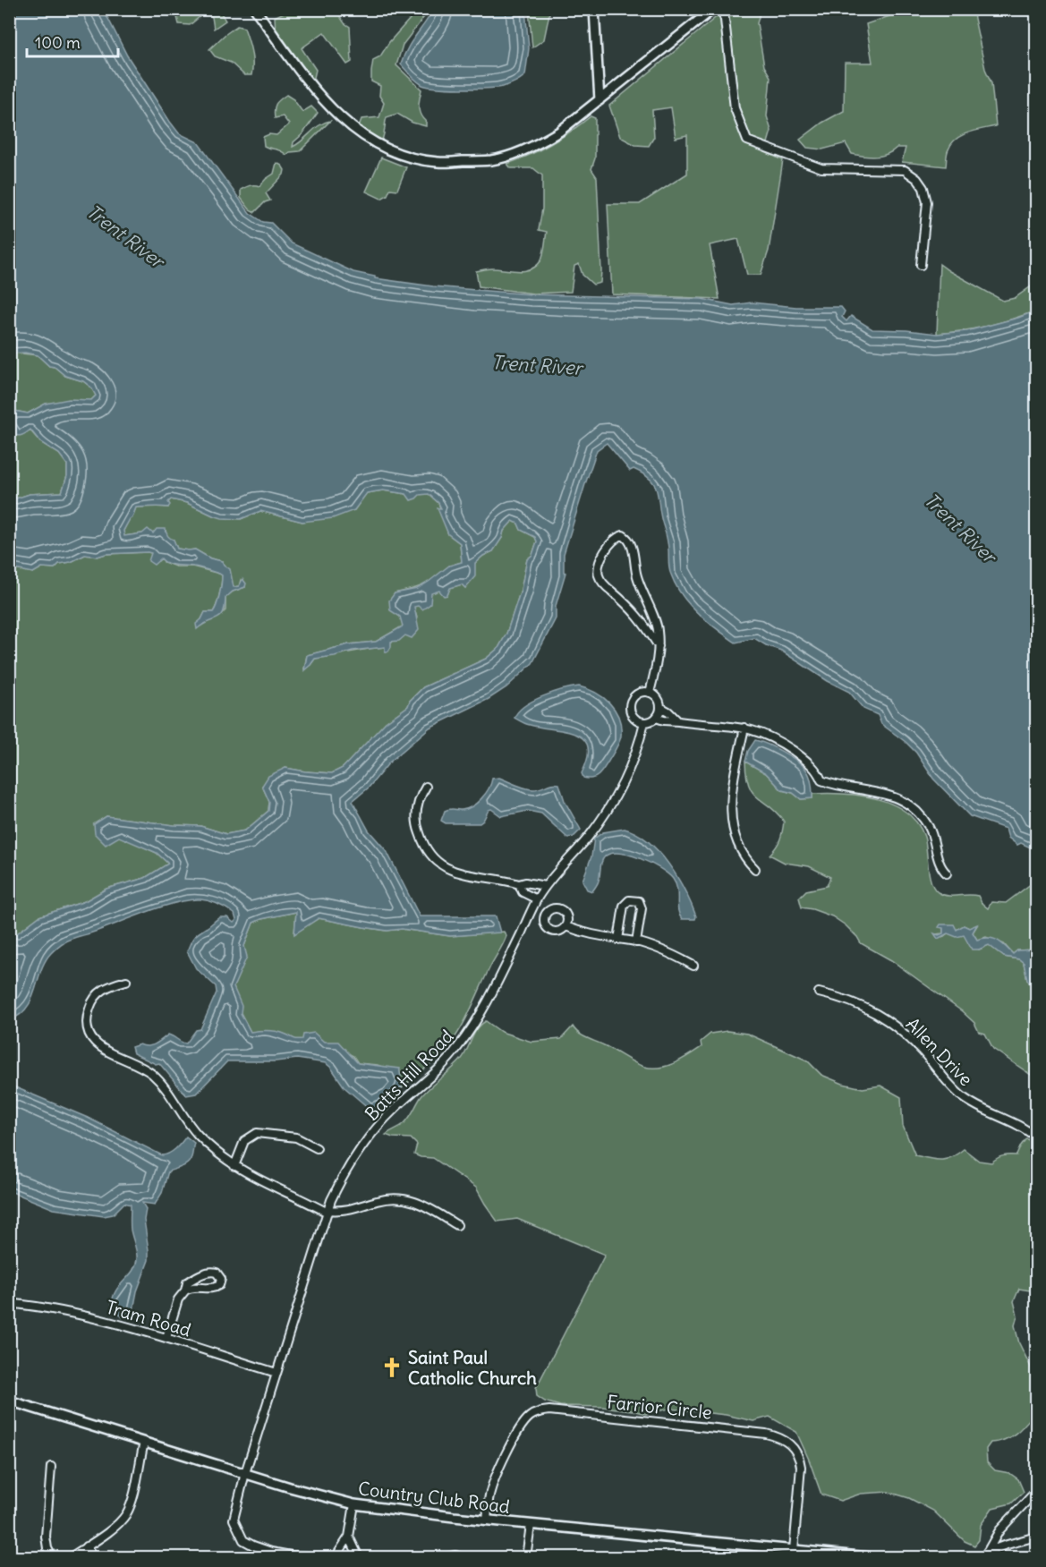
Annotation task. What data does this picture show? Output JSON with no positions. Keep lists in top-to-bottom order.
{
  "streets": {
    "street": [
      "Allen Drive",
      "Batts Hill Road",
      "Tram Road",
      "Farrior Circle",
      "Country Club Road"
    ]
  },
  "crossings": [
    ["Batts Hill Road", "Tram Road"],
    ["Batts Hill Road", "Country Club Road"],
    ["Farrior Circle", "Country Club Road"]
  ],
  "water": ["Trent River"],
  "places": {
    "church": ["Saint Paul Catholic Church"]
  },
  "scale_bar": "100 m"
}
